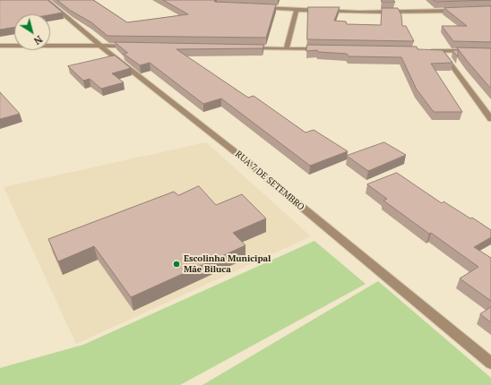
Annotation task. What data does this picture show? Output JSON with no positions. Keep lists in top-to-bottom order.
{
  "streets": {
    "street": ["RUA 7 DE SETEMBRO"]
  },
  "places": ["Escolinha Municipal Mãe Biluca"],
  "north": "bottom right"
}
